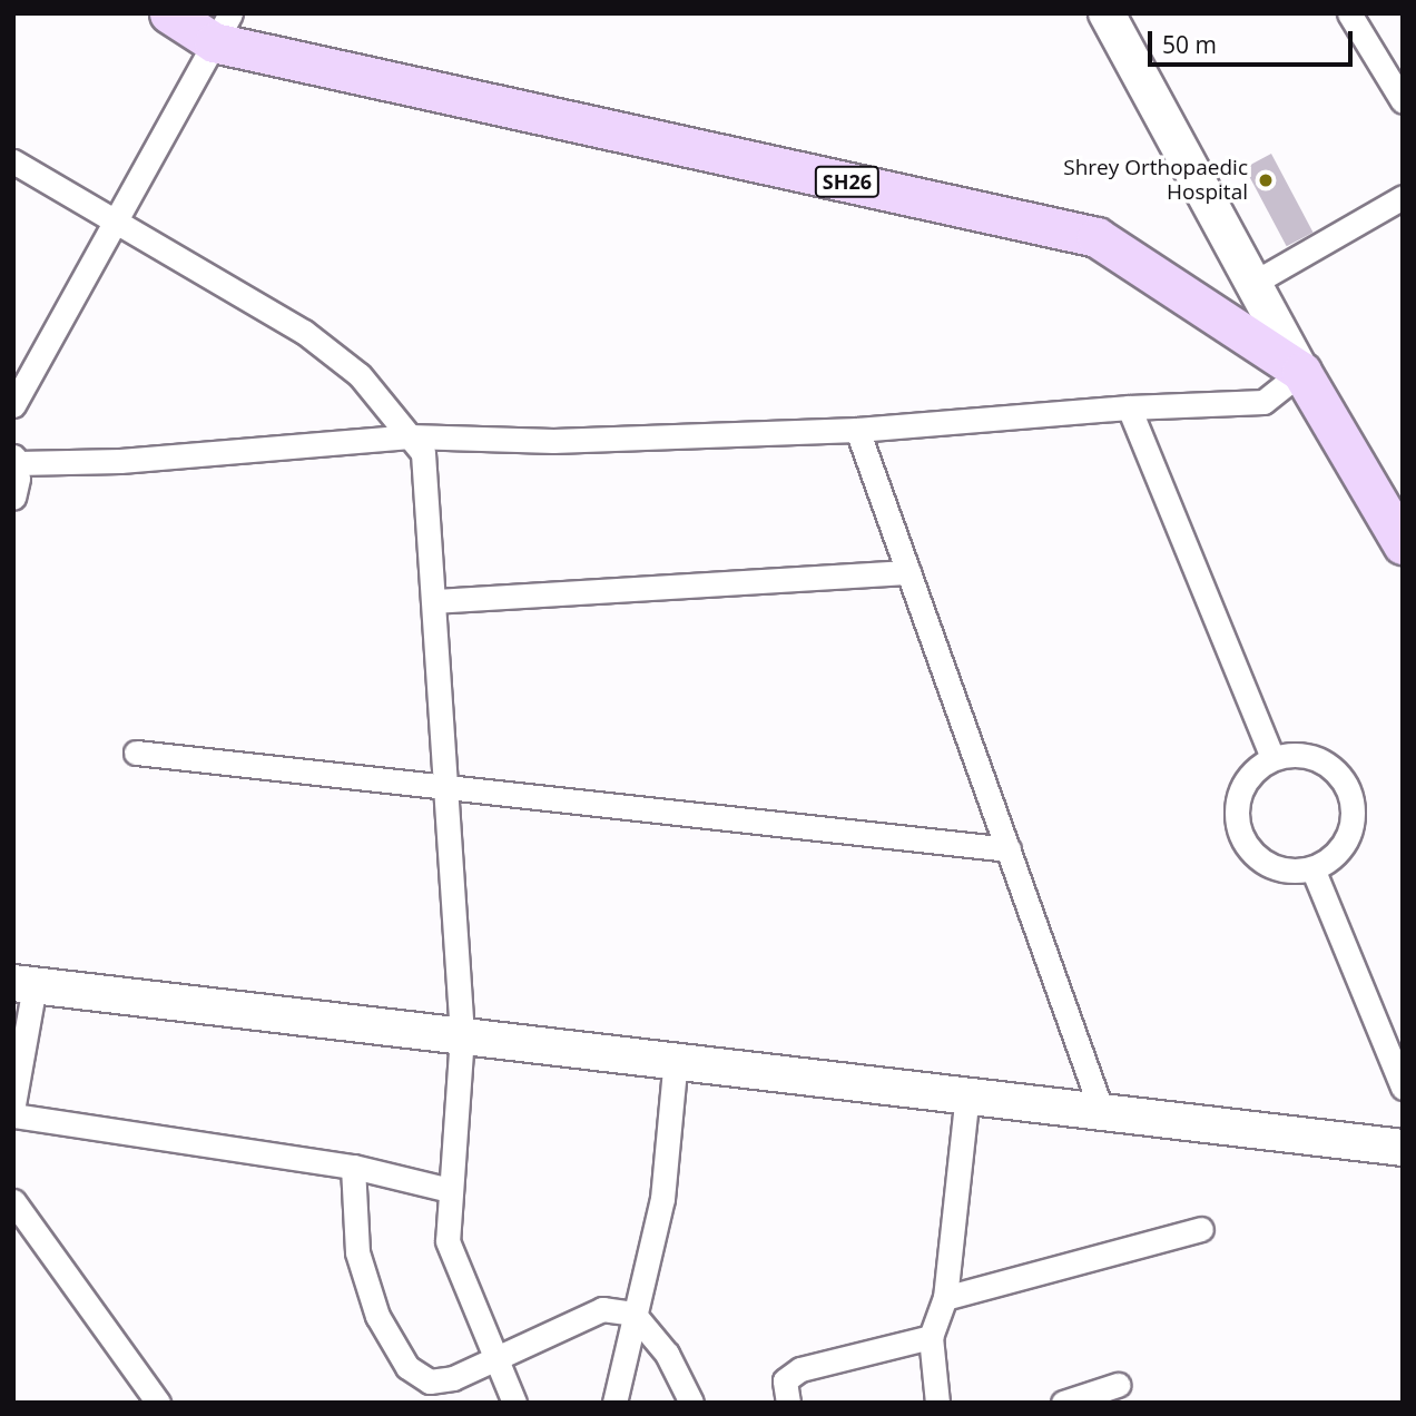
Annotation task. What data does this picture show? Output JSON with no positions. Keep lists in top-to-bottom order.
{
  "streets": {
    "main road": ["SH26"]
  },
  "places": ["Shrey Orthopaedic Hospital"],
  "scale_bar": "50 m"
}
